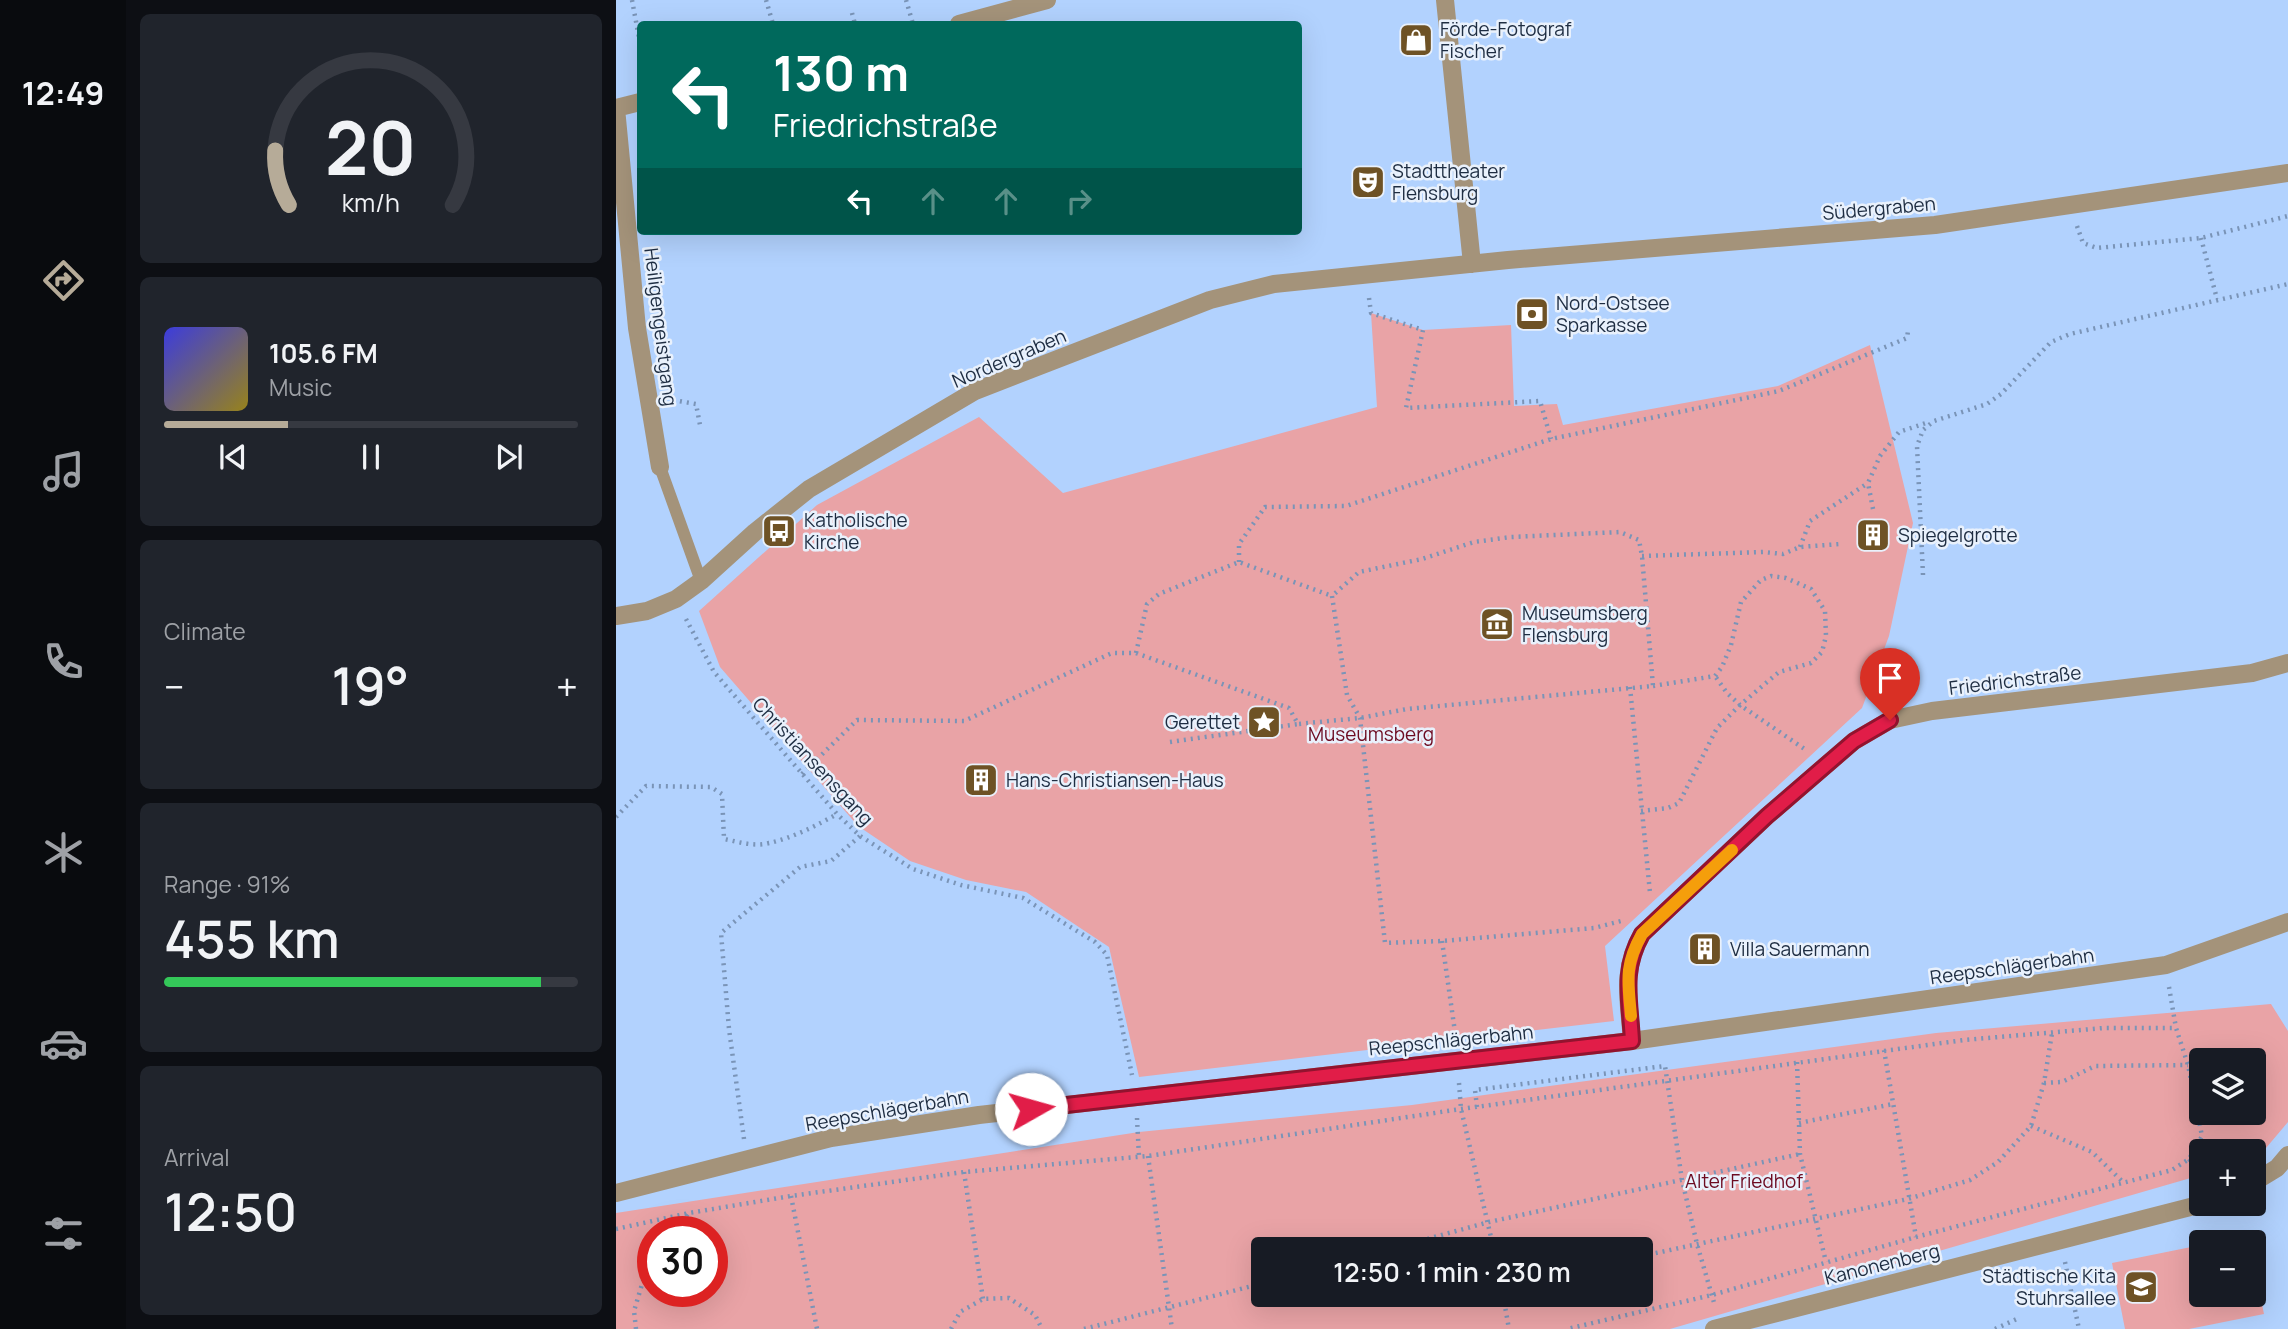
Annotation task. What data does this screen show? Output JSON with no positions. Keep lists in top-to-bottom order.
{
  "streets": {
    "street": [
      "Südergraben",
      "Heiligengeistgang",
      "Nordergraben",
      "Friedrichstraße",
      "Reepschlägerbahn",
      "Kanonenberg"
    ],
    "path": ["Christiansensgang"]
  },
  "crossings": [
    ["Südergraben", "Nordergraben"],
    ["Nordergraben", "Christiansensgang"],
    ["Friedrichstraße", "Reepschlägerbahn"],
    ["Christiansensgang", "Reepschlägerbahn"]
  ],
  "parks": ["Museumsberg", "Alter Friedhof"],
  "places": {
    "shop": ["Förde-Fotograf Fischer"],
    "theatre": ["Stadttheater Flensburg"],
    "bank": ["Nord-Ostsee Sparkasse"],
    "bus stop": ["Katholische Kirche"],
    "building": ["Spiegelgrotte", "Hans-Christiansen-Haus", "Villa Sauermann"],
    "museum": ["Museumsberg Flensburg"],
    "place": ["Gerettet"],
    "school or university": ["Städtische Kita Stuhrsallee"]
  },
  "page": {
    "tabs": "12:49",
    "turn": ["130 m", "Friedrichstraße"],
    "song": ["105.6 FM", "Music"],
    "tile": [
      "Climate",
      ["Range · 91%", "455 km"],
      ["Arrival", "12:50"]
    ],
    "heat": ["−", "19°", "+"],
    "map_buttons": ["+", "−"],
    "limit": "30",
    "trip": "12:50 · 1 min · 230 m",
    "gauge": ["20", "km/h"]
  }
}
